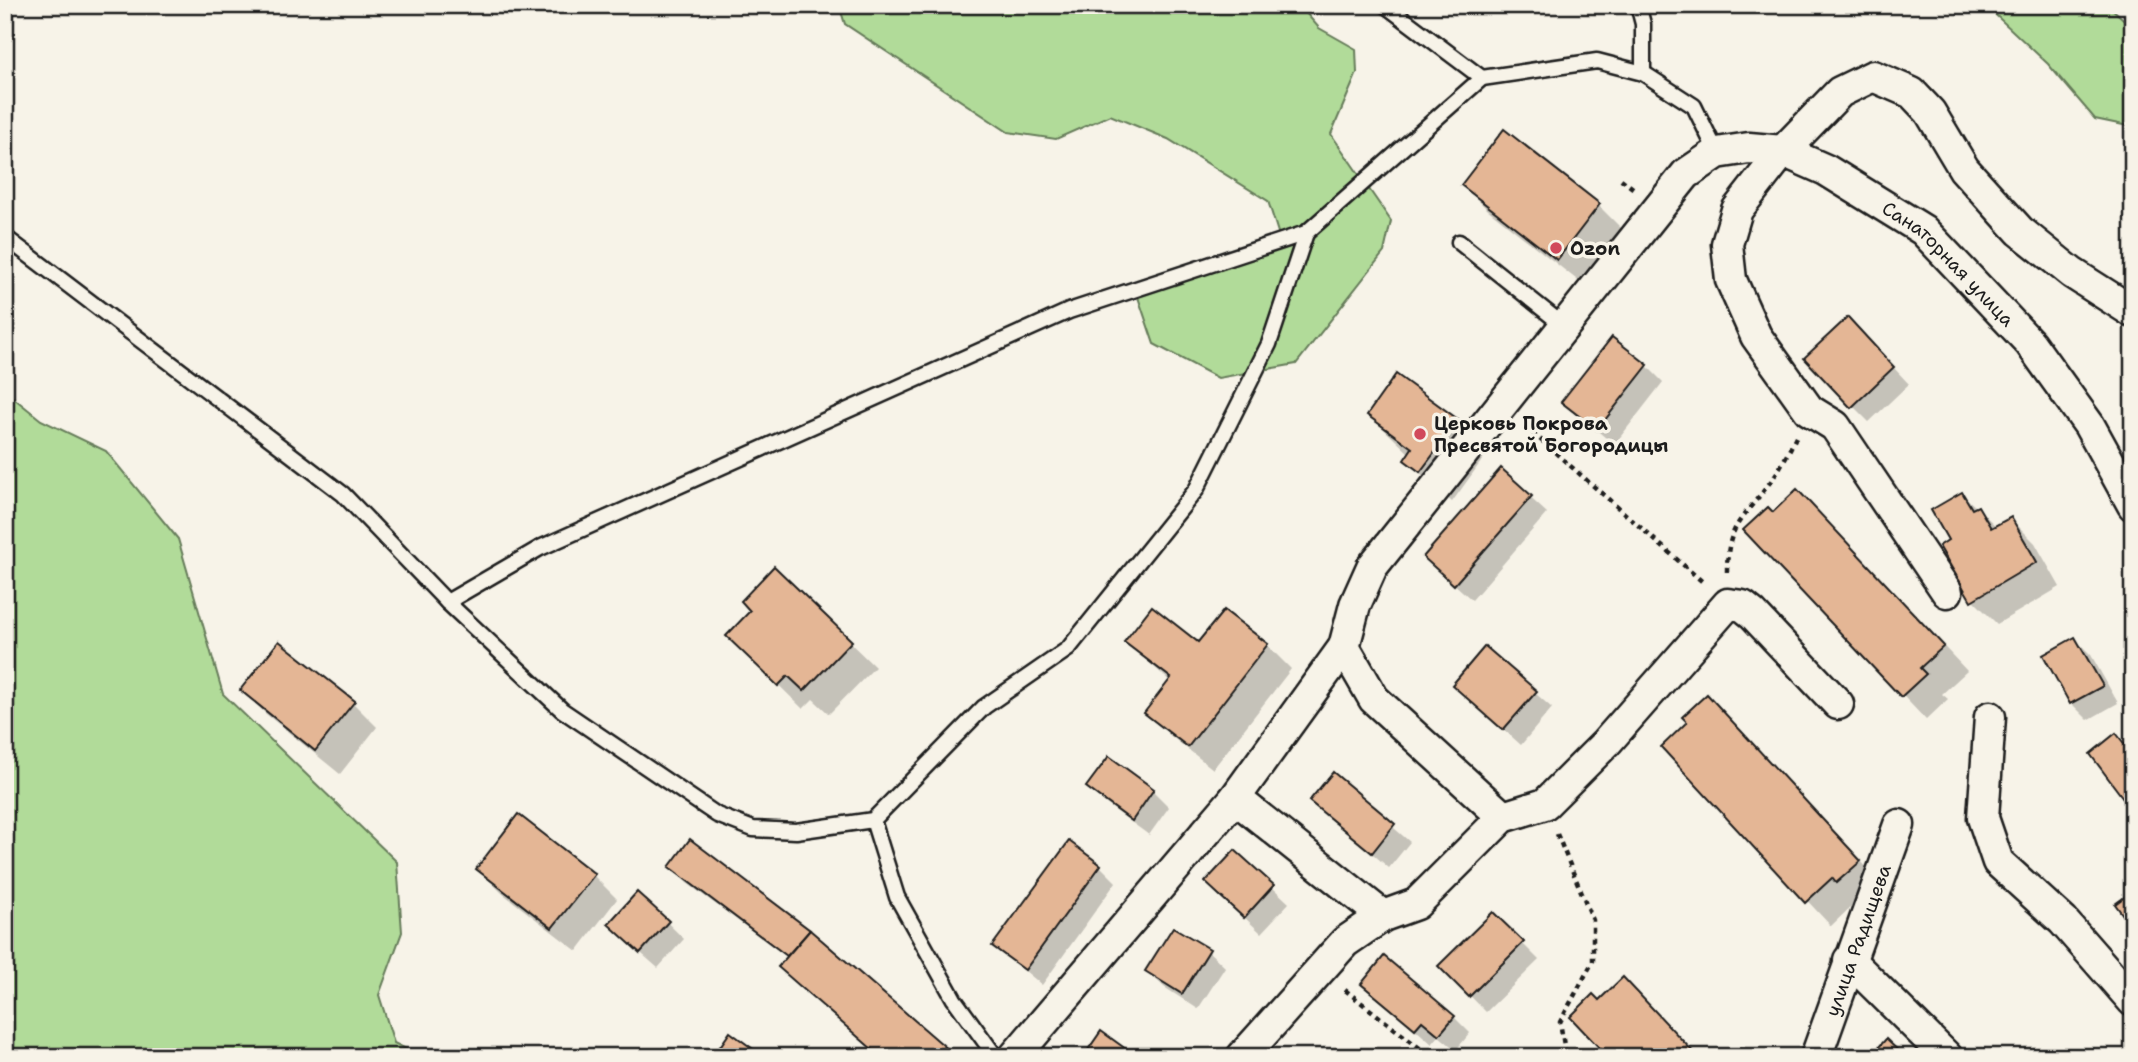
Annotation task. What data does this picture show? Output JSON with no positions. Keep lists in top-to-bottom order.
{
  "streets": {
    "street": ["Санаторная улица", "улица Радищева"]
  },
  "places": ["Ozon", "Церковь Покрова Пресвятой Богородицы"]
}
